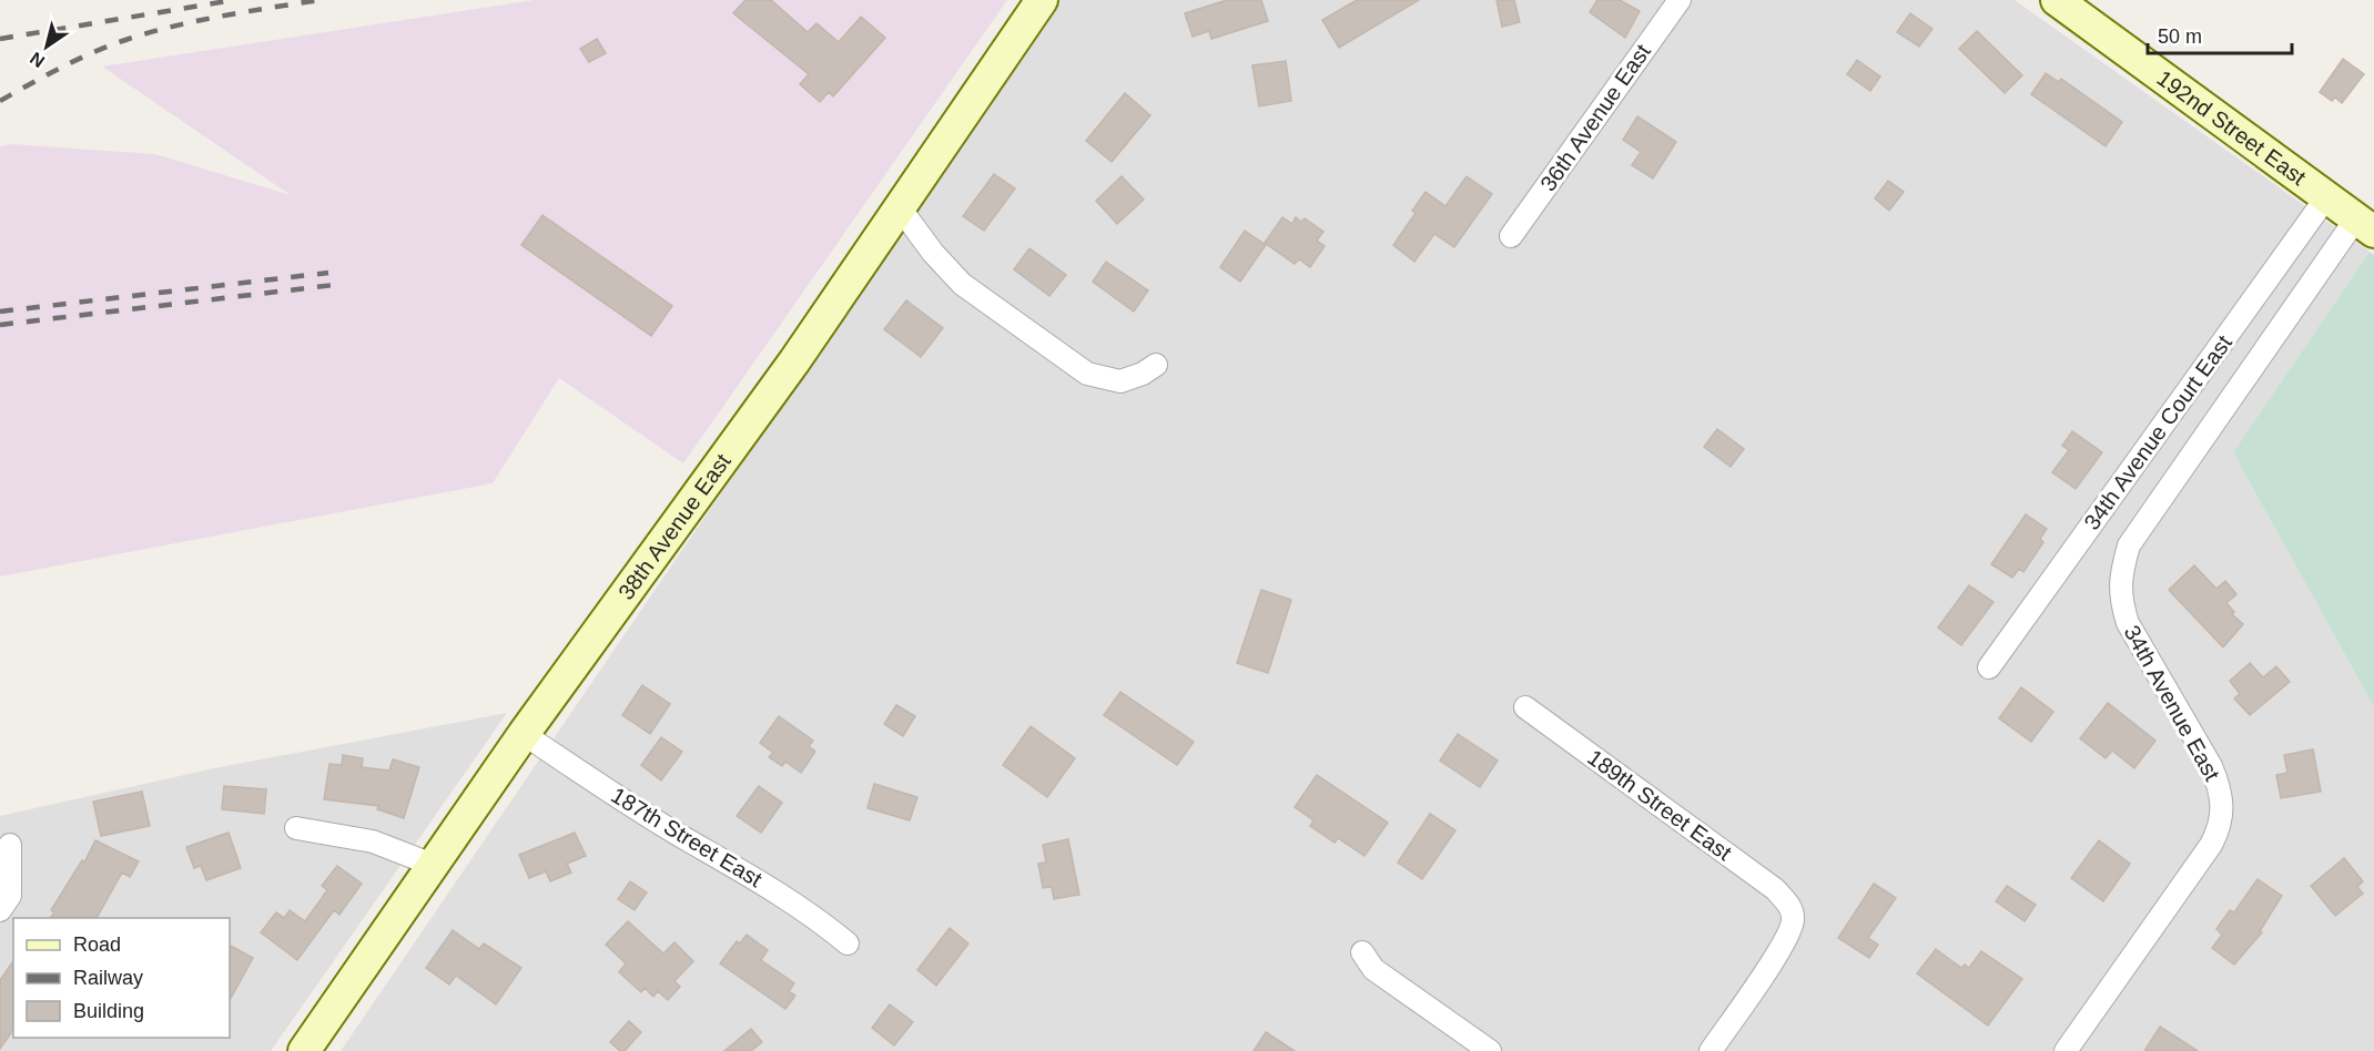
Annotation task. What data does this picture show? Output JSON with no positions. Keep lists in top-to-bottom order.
{
  "streets": {
    "street": [
      "36th Avenue East",
      "192nd Street East",
      "34th Avenue Court East",
      "38th Avenue East",
      "34th Avenue East",
      "189th Street East",
      "187th Street East"
    ]
  },
  "crossings": [
    ["192nd Street East", "34th Avenue Court East"],
    ["192nd Street East", "34th Avenue East"],
    ["38th Avenue East", "187th Street East"]
  ],
  "legend": ["Road", "Railway", "Building"],
  "scale_bar": "50 m",
  "north": "bottom left"
}
